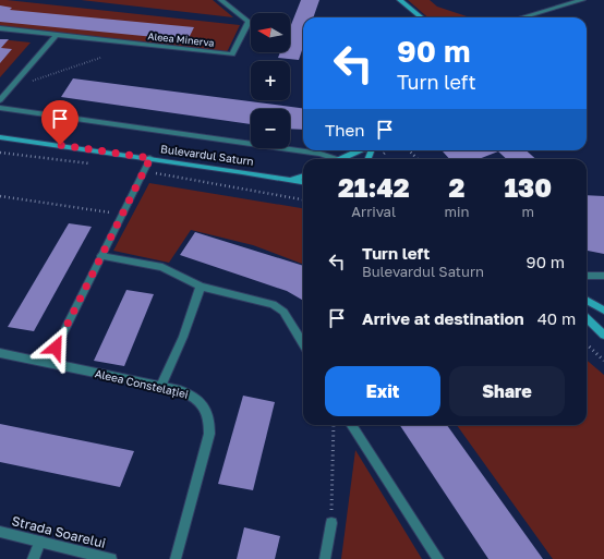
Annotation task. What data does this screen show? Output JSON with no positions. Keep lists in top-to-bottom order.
{
  "streets": {
    "main road": ["Bulevardul Saturn"],
    "street": ["Aleea Minerva", "Aleea Constelației", "Strada Soarelui"]
  },
  "north": "left",
  "page": {
    "map_buttons": ["+", "−"],
    "turn": ["90 m", "Turn left"],
    "then": "Then",
    "eta": [
      "21:42",
      "Arrival",
      "2",
      "min",
      "130",
      "m"
    ],
    "list": [
      {
        "name": "Turn left",
        "note": "Bulevardul Saturn",
        "value": "90 m"
      },
      {
        "name": "Arrive at destination",
        "value": "40 m"
      }
    ],
    "buttons": ["Exit", "Share"]
  }
}
